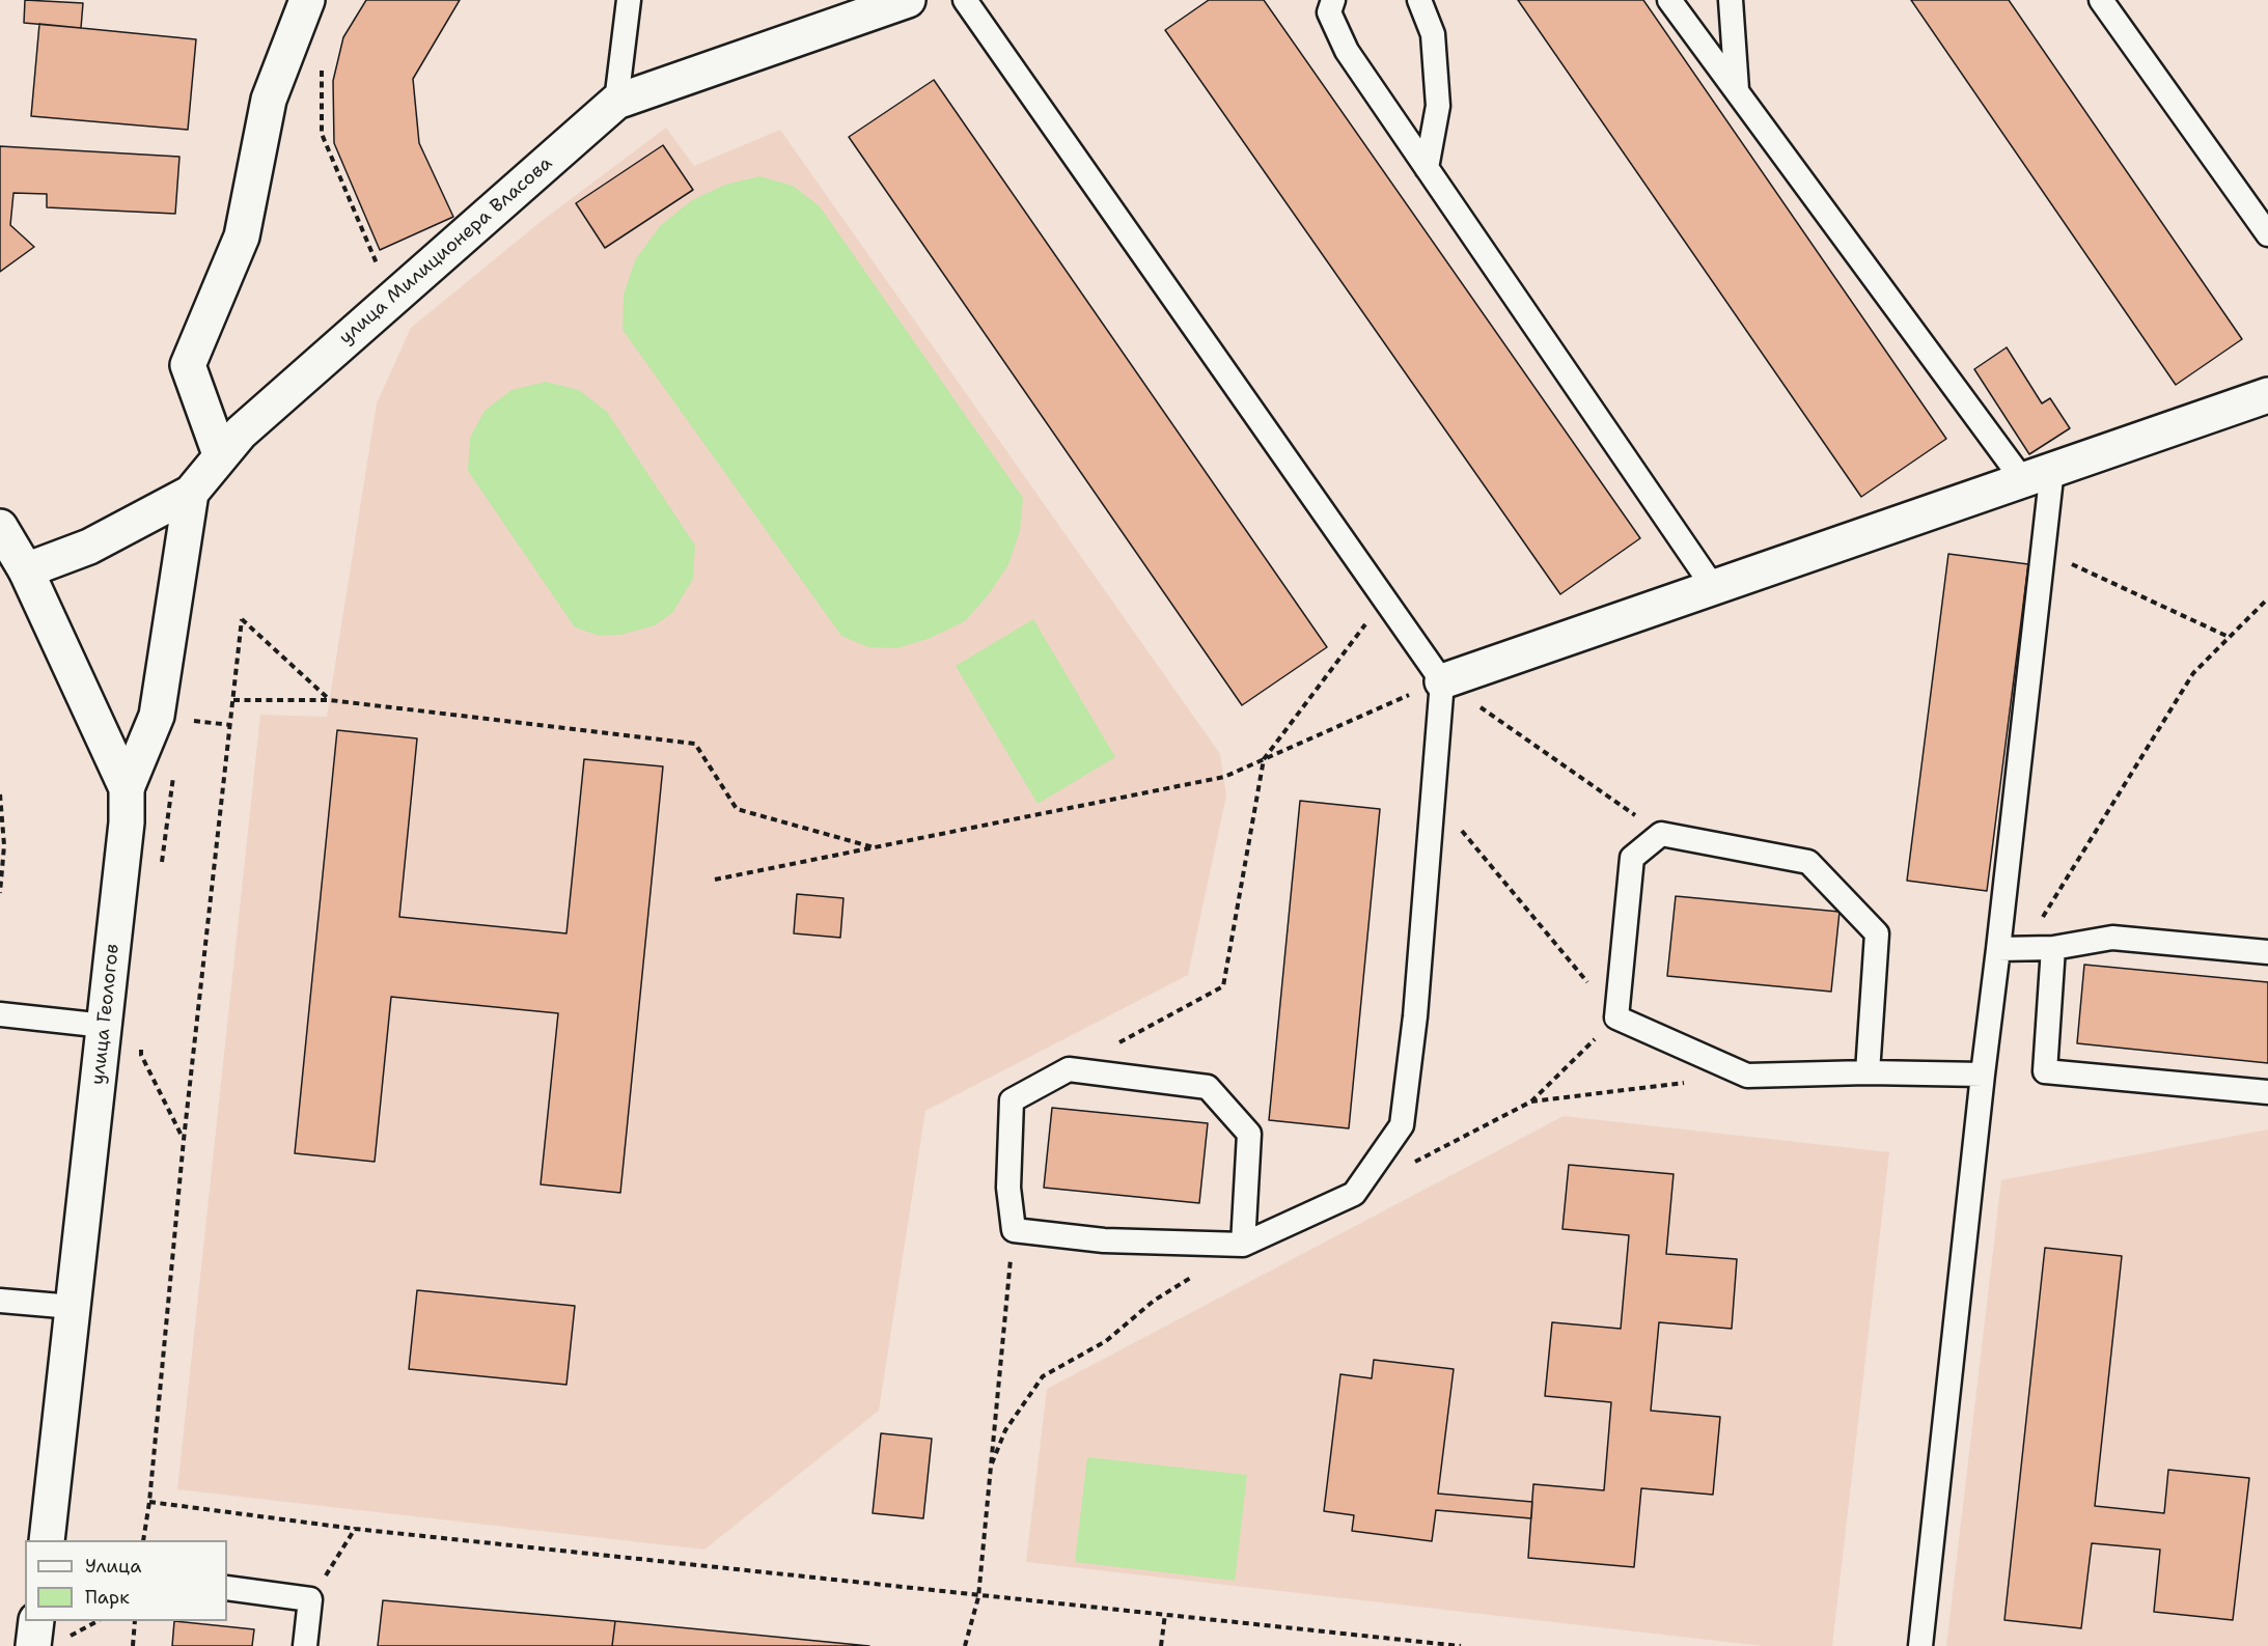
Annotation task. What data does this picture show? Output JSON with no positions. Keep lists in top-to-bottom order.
{
  "streets": {
    "street": ["улица Милиционера Власова", "улица Геологов"]
  },
  "crossings": [
    ["улица Милиционера Власова", "улица Геологов"]
  ],
  "legend": ["Улица", "Парк"]
}
